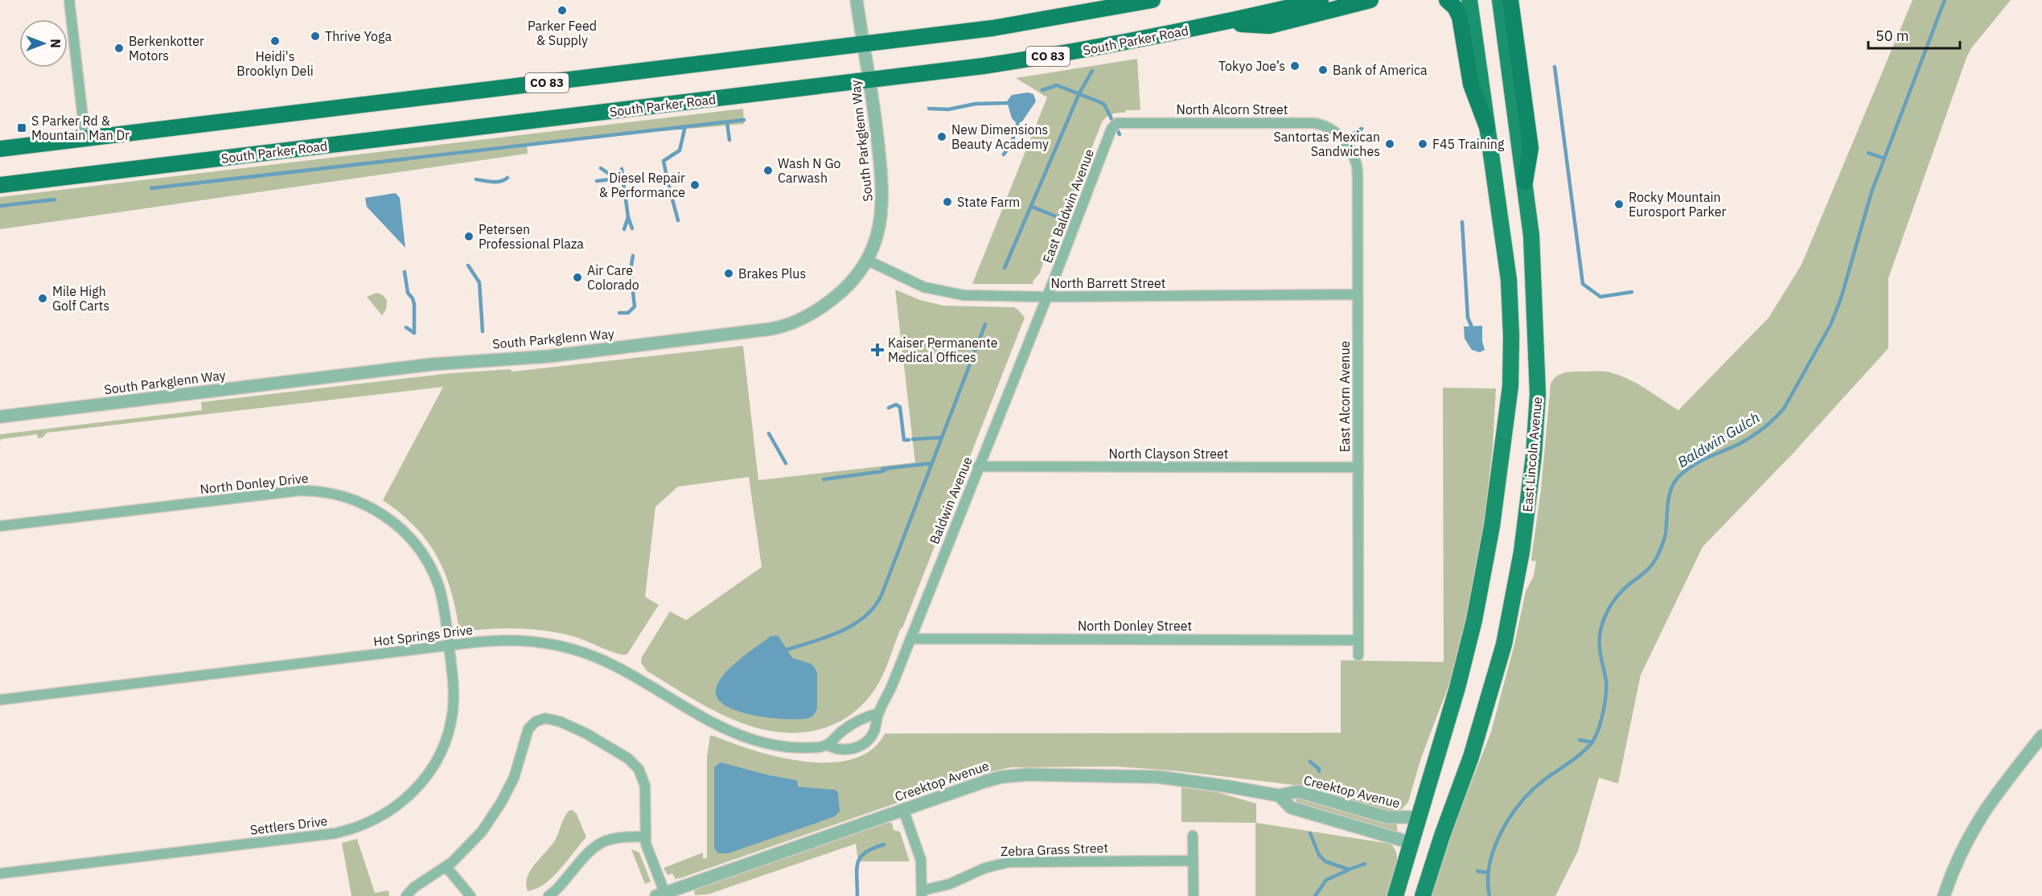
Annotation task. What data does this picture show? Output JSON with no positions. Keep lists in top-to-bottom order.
{
  "streets": {
    "highway": ["South Parker Road", "CO 83"],
    "main road": ["East Lincoln Avenue"],
    "street": [
      "North Alcorn Street",
      "South Parkglenn Way",
      "East Baldwin Avenue",
      "North Barrett Street",
      "East Alcorn Avenue",
      "North Clayson Street",
      "North Donley Drive",
      "Baldwin Avenue",
      "North Donley Street",
      "Hot Springs Drive",
      "Creektop Avenue",
      "Settlers Drive",
      "Zebra Grass Street"
    ]
  },
  "crossings": [
    ["South Parker Road", "South Parkglenn Way"],
    ["CO 83", "South Parkglenn Way"],
    ["North Alcorn Street", "East Baldwin Avenue"],
    ["North Alcorn Street", "East Alcorn Avenue"],
    ["South Parkglenn Way", "North Barrett Street"],
    ["East Baldwin Avenue", "North Barrett Street"],
    ["East Baldwin Avenue", "Baldwin Avenue"],
    ["North Barrett Street", "East Alcorn Avenue"],
    ["North Barrett Street", "Baldwin Avenue"],
    ["East Alcorn Avenue", "North Clayson Street"],
    ["East Alcorn Avenue", "North Donley Street"],
    ["North Clayson Street", "Baldwin Avenue"],
    ["North Donley Drive", "Hot Springs Drive"],
    ["North Donley Drive", "Settlers Drive"],
    ["Baldwin Avenue", "North Donley Street"],
    ["Baldwin Avenue", "Hot Springs Drive"],
    ["Hot Springs Drive", "Settlers Drive"]
  ],
  "water": ["Baldwin Gulch"],
  "places": {
    "other": [
      "Parker Feed & Supply",
      "Thrive Yoga",
      "Heidi's Brooklyn Deli",
      "Berkenkotter Motors",
      "Tokyo Joe’s",
      "Bank of America",
      "New Dimensions Beauty Academy",
      "Santortas Mexican Sandwiches",
      "F45 Training",
      "Wash N Go Carwash",
      "Diesel Repair & Performance",
      "State Farm",
      "Rocky Mountain Eurosport Parker",
      "Petersen Professional Plaza",
      "Brakes Plus",
      "Air Care Colorado",
      "Mile High Golf Carts"
    ],
    "transit": ["S Parker Rd & Mountain Man Dr"],
    "health": ["Kaiser Permanente Medical Offices"]
  },
  "scale_bar": "50 m",
  "north": "right"
}
